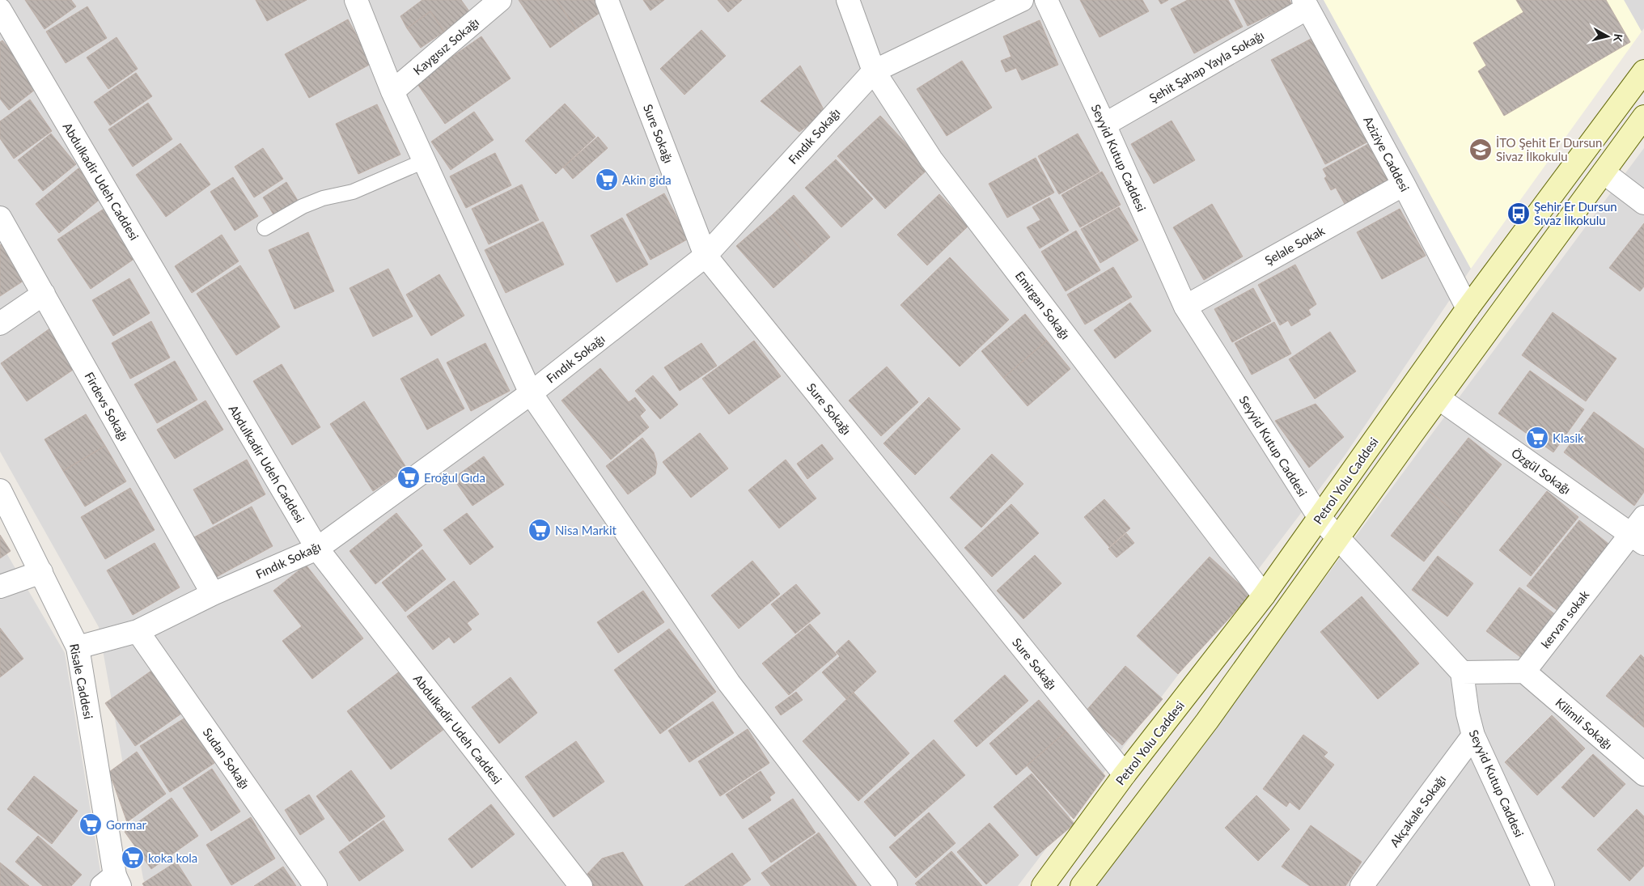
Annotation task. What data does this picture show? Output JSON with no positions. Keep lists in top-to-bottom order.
{
  "streets": {
    "main road": ["Petrol Yolu Caddesi"],
    "street": [
      "Kaygısız Sokağı",
      "Şehit Şahap Yayla Sokağı",
      "Sure Sokağı",
      "Fındık Sokağı",
      "Aziziye Caddesi",
      "Seyyid Kutup Caddesi",
      "Abdulkadir Udeh Caddesi",
      "Şelale Sokak",
      "Emirgan Sokağı",
      "Firdevs Sokağı",
      "Özgül Sokağı",
      "kervan sokak",
      "Risale Caddesi",
      "Kilimli Sokağı",
      "Sudan Sokağı",
      "Akçakale Sokağı"
    ]
  },
  "crossings": [
    ["Şehit Şahap Yayla Sokağı", "Aziziye Caddesi"],
    ["Şehit Şahap Yayla Sokağı", "Seyyid Kutup Caddesi"],
    ["Sure Sokağı", "Fındık Sokağı"],
    ["Sure Sokağı", "Petrol Yolu Caddesi"],
    ["Fındık Sokağı", "Abdulkadir Udeh Caddesi"],
    ["Fındık Sokağı", "Emirgan Sokağı"],
    ["Fındık Sokağı", "Firdevs Sokağı"],
    ["Fındık Sokağı", "Risale Caddesi"],
    ["Fındık Sokağı", "Sudan Sokağı"],
    ["Aziziye Caddesi", "Şelale Sokak"],
    ["Aziziye Caddesi", "Petrol Yolu Caddesi"],
    ["Seyyid Kutup Caddesi", "Şelale Sokak"],
    ["Seyyid Kutup Caddesi", "Petrol Yolu Caddesi"],
    ["Seyyid Kutup Caddesi", "Akçakale Sokağı"],
    ["Emirgan Sokağı", "Petrol Yolu Caddesi"],
    ["Özgül Sokağı", "kervan sokak"],
    ["kervan sokak", "Kilimli Sokağı"]
  ],
  "places": {
    "school or university": ["İTO Şehit Er Dursun Sivaz İlkokulu"],
    "supermarket": [
      "Akin gida",
      "Klasik",
      "Eroğul Gıda",
      "Nisa Markit",
      "Gormar",
      "koka kola"
    ],
    "bus stop": ["Şehir Er Dursun Sıvaz İlkokulu"]
  },
  "north": "right"
}
